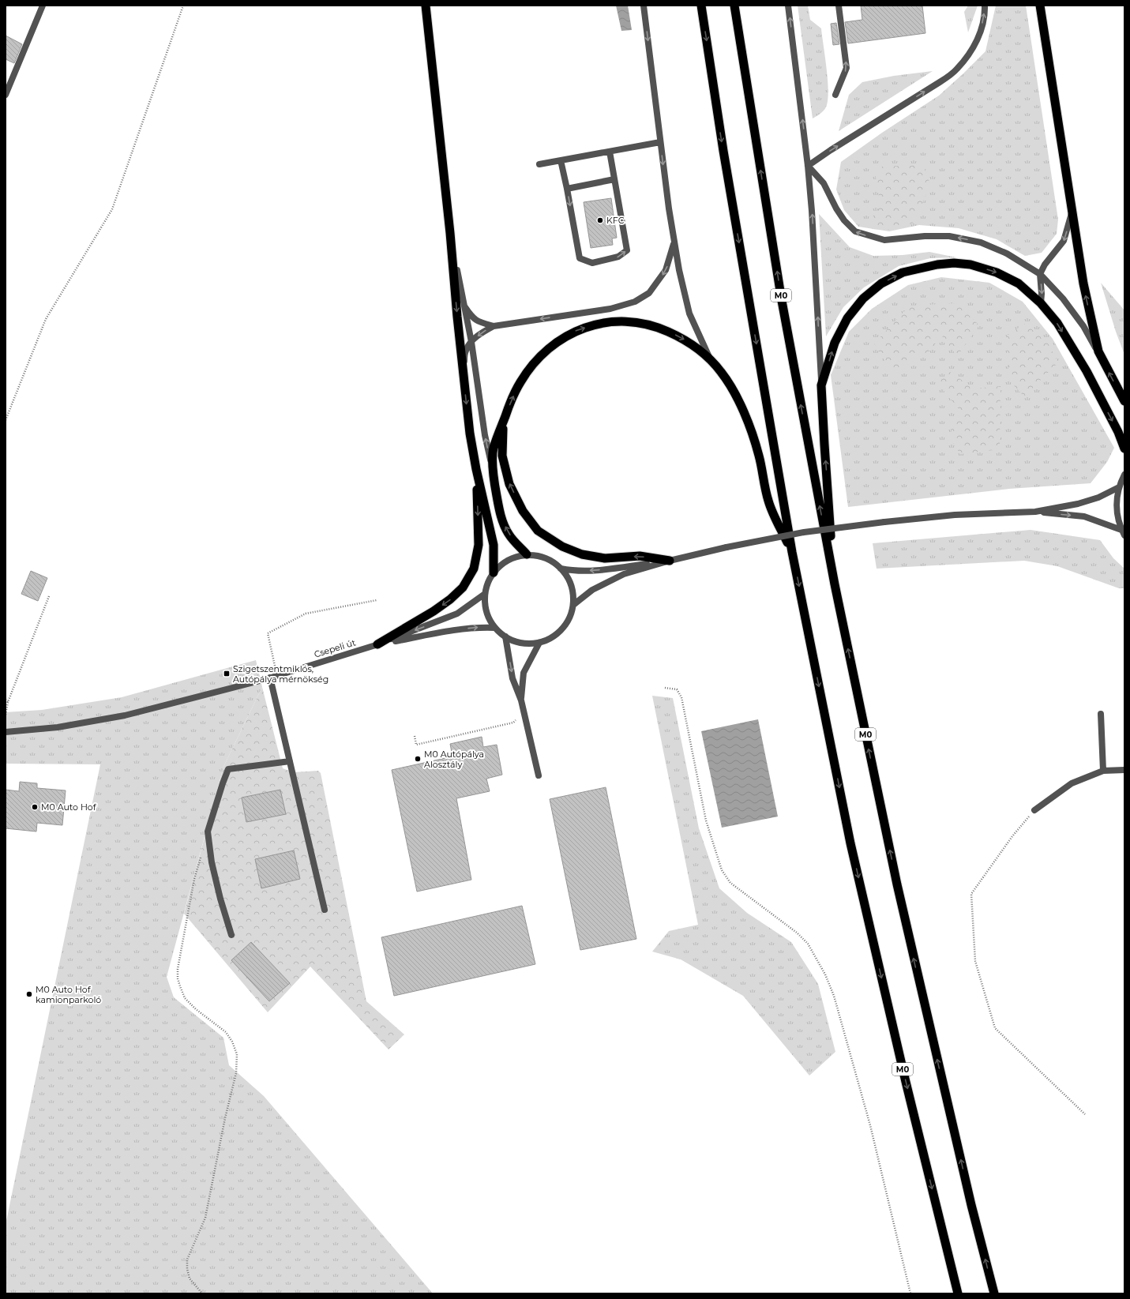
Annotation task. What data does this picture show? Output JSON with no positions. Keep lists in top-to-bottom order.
{
  "streets": {
    "highway": ["M0"],
    "street": ["Csepeli út"]
  },
  "places": {
    "other": [
      "KFC",
      "M0 Autópálya Alosztály",
      "M0 Auto Hof",
      "M0 Auto Hof kamionparkoló"
    ],
    "transit": ["Szigetszentmiklós, Autópálya mérnökség"]
  }
}
